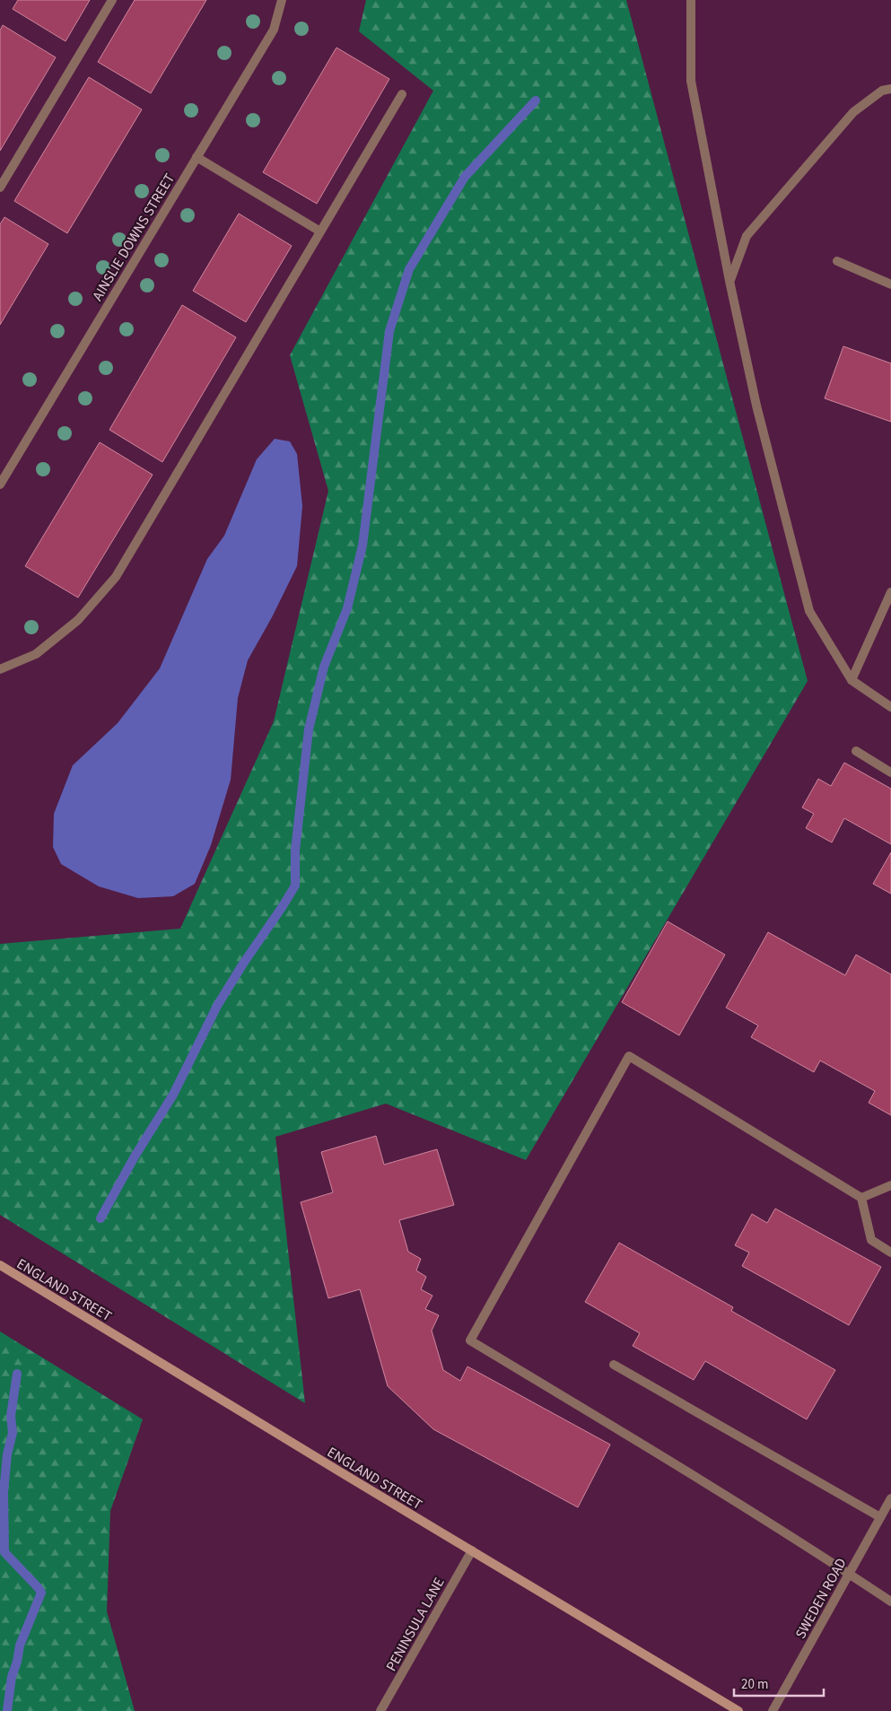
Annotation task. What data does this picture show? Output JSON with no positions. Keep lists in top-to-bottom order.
{
  "streets": {
    "street": [
      "AINSLIE DOWNS STREET",
      "ENGLAND STREET",
      "SWEDEN ROAD",
      "PENINSULA LANE"
    ]
  },
  "crossings": [
    ["ENGLAND STREET", "PENINSULA LANE"]
  ],
  "scale_bar": "20 m"
}
